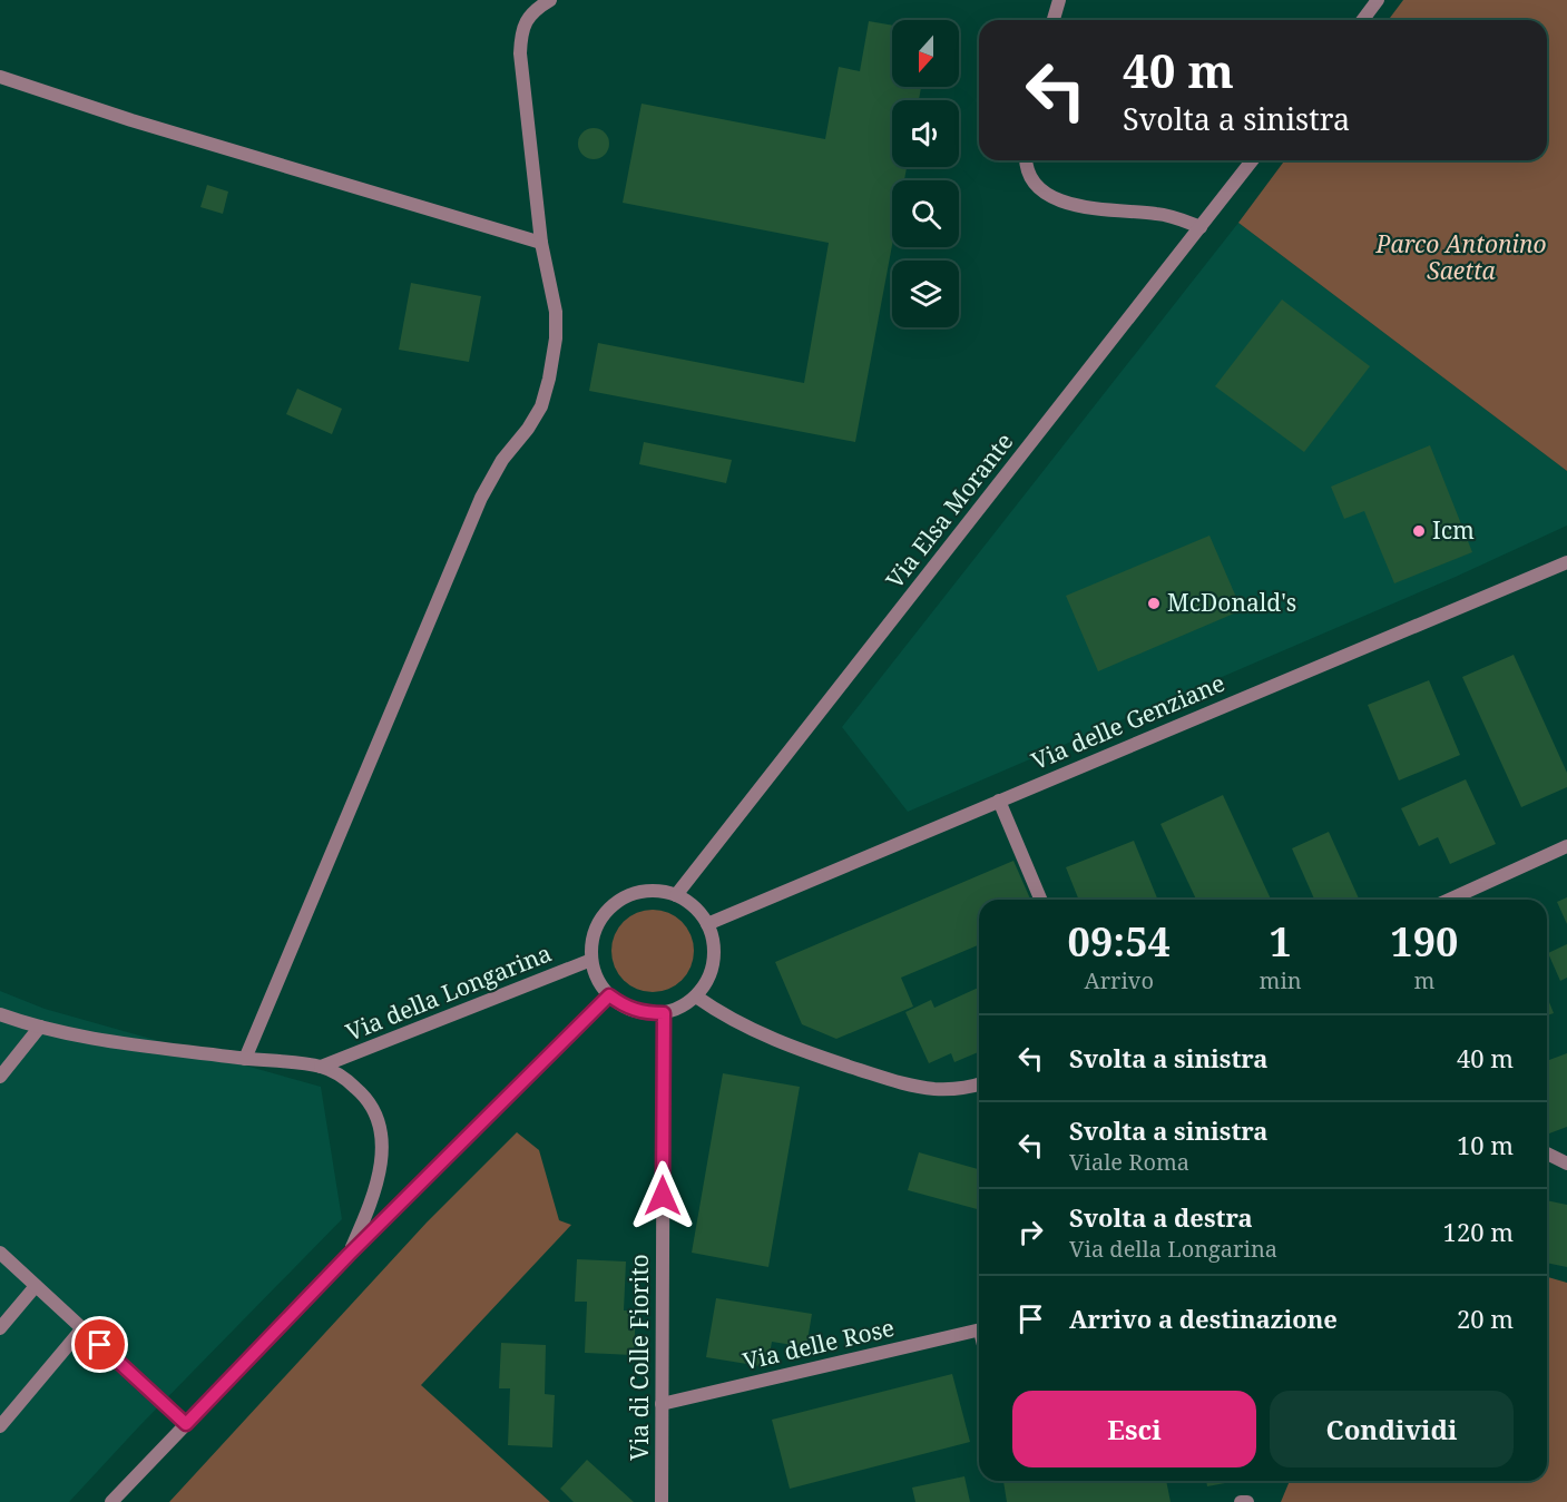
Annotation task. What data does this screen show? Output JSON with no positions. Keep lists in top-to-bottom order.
{
  "streets": {
    "street": [
      "Via Elsa Morante",
      "Via delle Genziane",
      "Via della Longarina",
      "Via delle Rose",
      "Via di Colle Fiorito"
    ]
  },
  "crossings": [
    ["Via Elsa Morante", "Via delle Genziane"],
    ["Via Elsa Morante", "Via della Longarina"],
    ["Via Elsa Morante", "Via di Colle Fiorito"],
    ["Via delle Genziane", "Via della Longarina"],
    ["Via delle Genziane", "Via di Colle Fiorito"],
    ["Via della Longarina", "Via di Colle Fiorito"],
    ["Via delle Rose", "Via di Colle Fiorito"]
  ],
  "parks": ["Parco Antonino Saetta"],
  "places": ["Icm", "McDonald's"],
  "north": "bottom",
  "page": {
    "turn": ["40 m", "Svolta a sinistra"],
    "eta": [
      "09:54",
      "Arrivo",
      "1",
      "min",
      "190",
      "m"
    ],
    "list": [
      {
        "name": "Svolta a sinistra",
        "value": "40 m"
      },
      {
        "name": "Svolta a sinistra",
        "note": "Viale Roma",
        "value": "10 m"
      },
      {
        "name": "Svolta a destra",
        "note": "Via della Longarina",
        "value": "120 m"
      },
      {
        "name": "Arrivo a destinazione",
        "value": "20 m"
      }
    ],
    "buttons": ["Esci", "Condividi"]
  }
}
